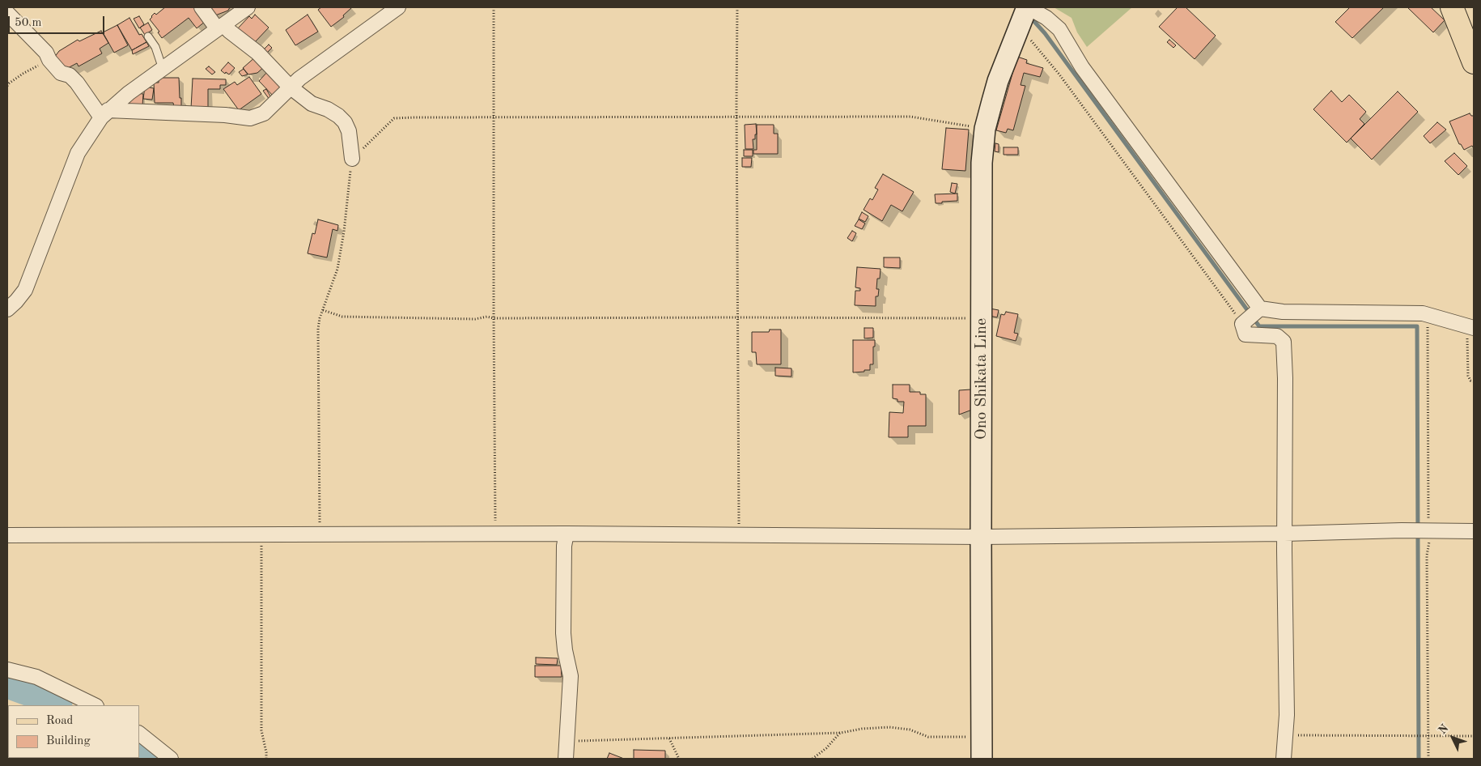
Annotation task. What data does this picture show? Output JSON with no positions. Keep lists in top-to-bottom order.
{
  "streets": {
    "main road": ["Ono Shikata Line"]
  },
  "legend": ["Road", "Building"],
  "scale_bar": "50 m",
  "north": "top left"
}
